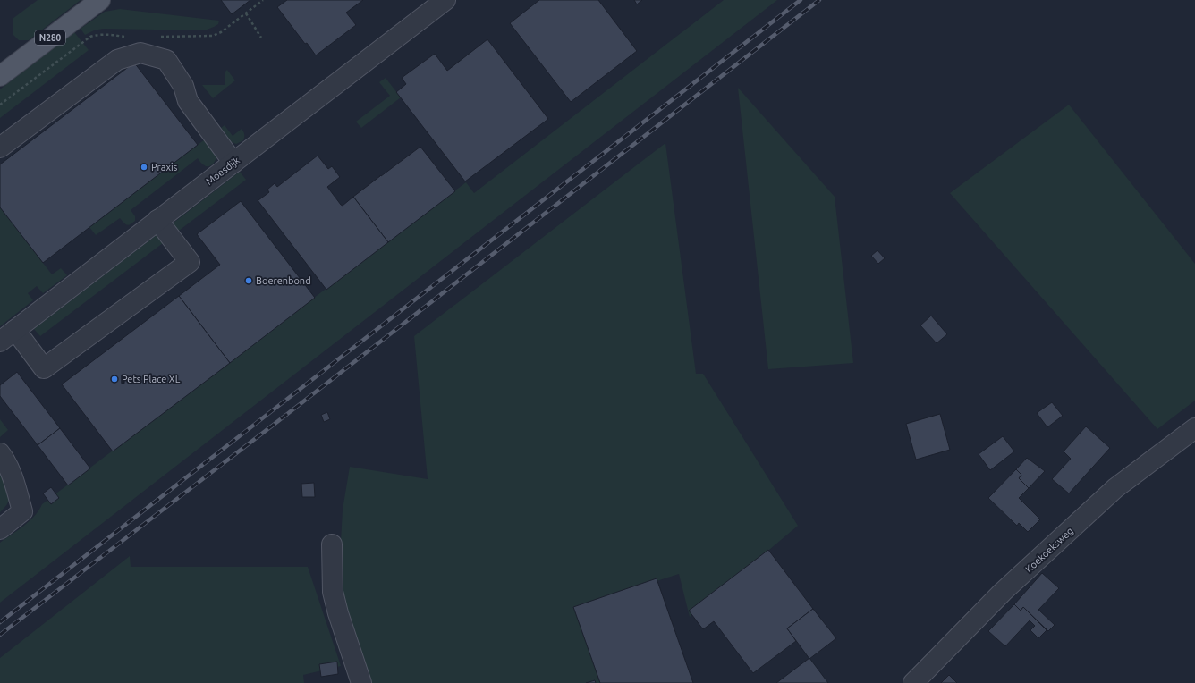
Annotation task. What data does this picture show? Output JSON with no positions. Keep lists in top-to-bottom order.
{
  "streets": {
    "main road": ["N280"],
    "street": ["Moesdijk", "Koekoeksweg"]
  },
  "places": ["Praxis", "Boerenbond", "Pets Place XL"]
}
